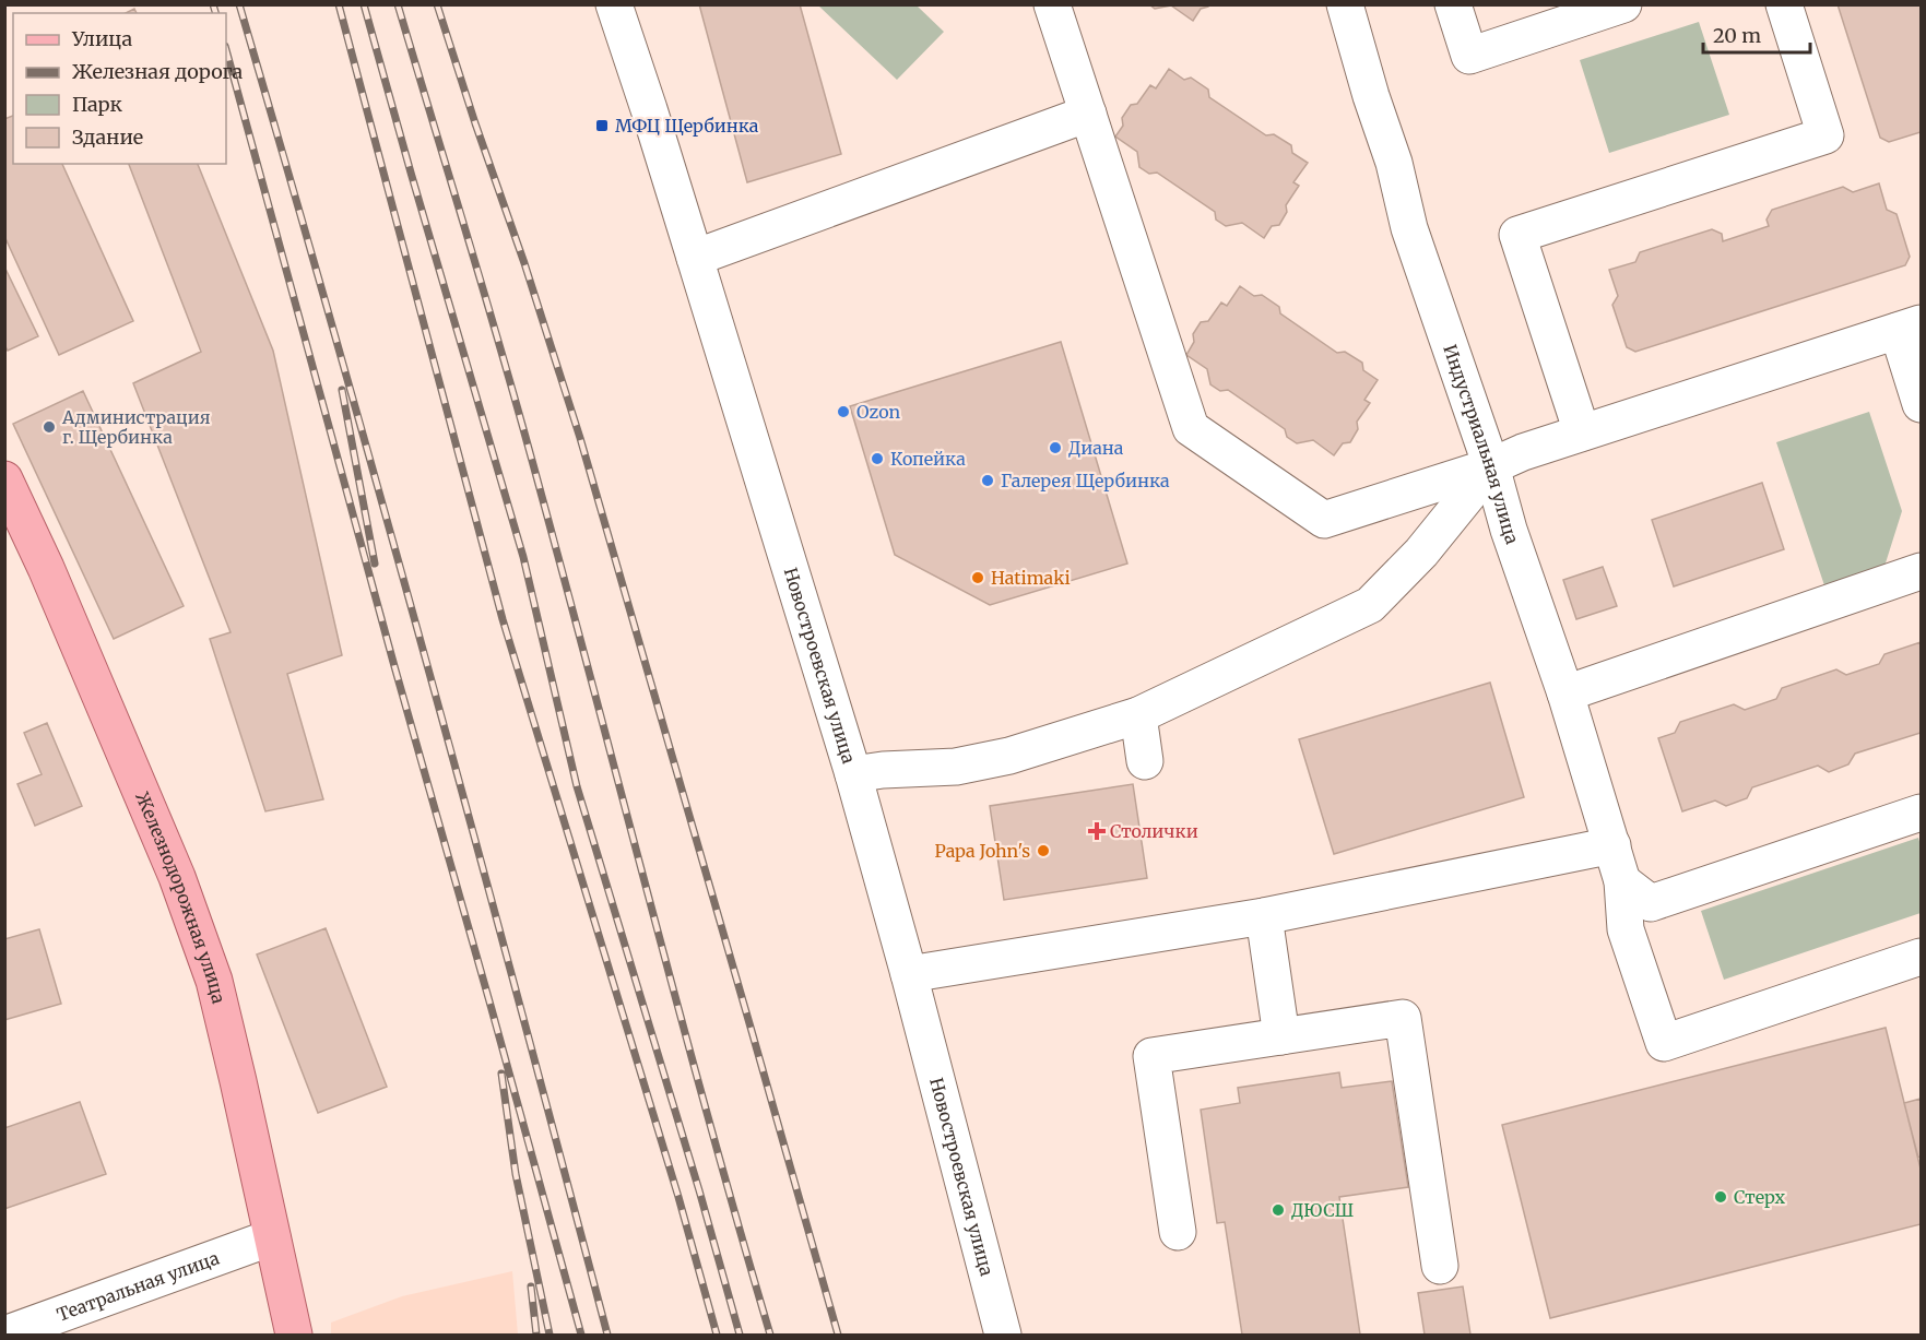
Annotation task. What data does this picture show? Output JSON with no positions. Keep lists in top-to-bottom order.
{
  "streets": {
    "main road": ["Железнодорожная улица"],
    "street": ["Индустриальная улица", "Новостроевская улица", "Театральная улица"]
  },
  "crossings": [
    ["Железнодорожная улица", "Театральная улица"]
  ],
  "places": {
    "transit": ["МФЦ Щербинка"],
    "other": [
      "Ozon",
      "Администрация г. Щербинка",
      "Диана",
      "Копейка",
      "Галерея Щербинка",
      "Hatimaki",
      "Papa John's",
      "Стерх",
      "ДЮСШ"
    ],
    "health": ["Столички"]
  },
  "legend": [
    "Улица",
    "Железная дорога",
    "Парк",
    "Здание"
  ],
  "scale_bar": "20 m"
}
